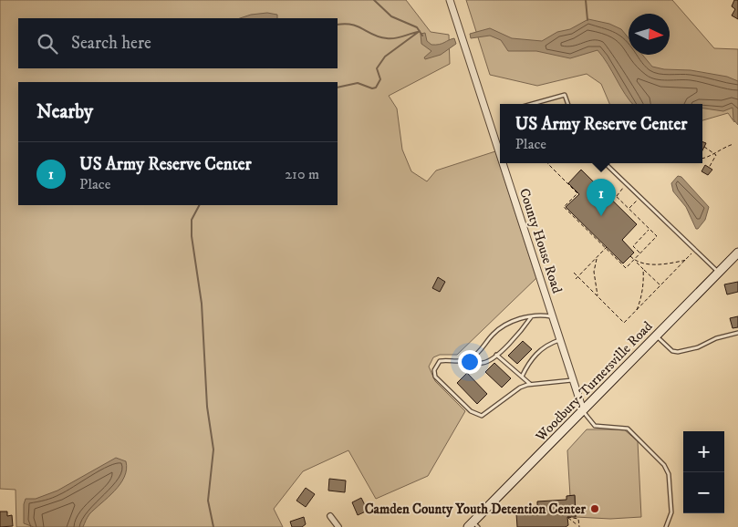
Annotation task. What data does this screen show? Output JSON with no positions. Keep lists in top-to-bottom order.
{
  "streets": {
    "main road": ["Woodbury-Turnersville Road"],
    "street": ["County House Road"]
  },
  "crossings": [
    ["County House Road", "Woodbury-Turnersville Road"]
  ],
  "places": ["Camden County Youth Detention Center"],
  "north": "right",
  "page": {
    "search": "Search here",
    "heading": "Nearby",
    "popup": ["US Army Reserve Center", "Place"],
    "list": [
      {
        "mark": "1",
        "name": "US Army Reserve Center",
        "note": "Place",
        "value": "210 m"
      }
    ],
    "pins": "1",
    "map_buttons": ["+", "−"]
  }
}
